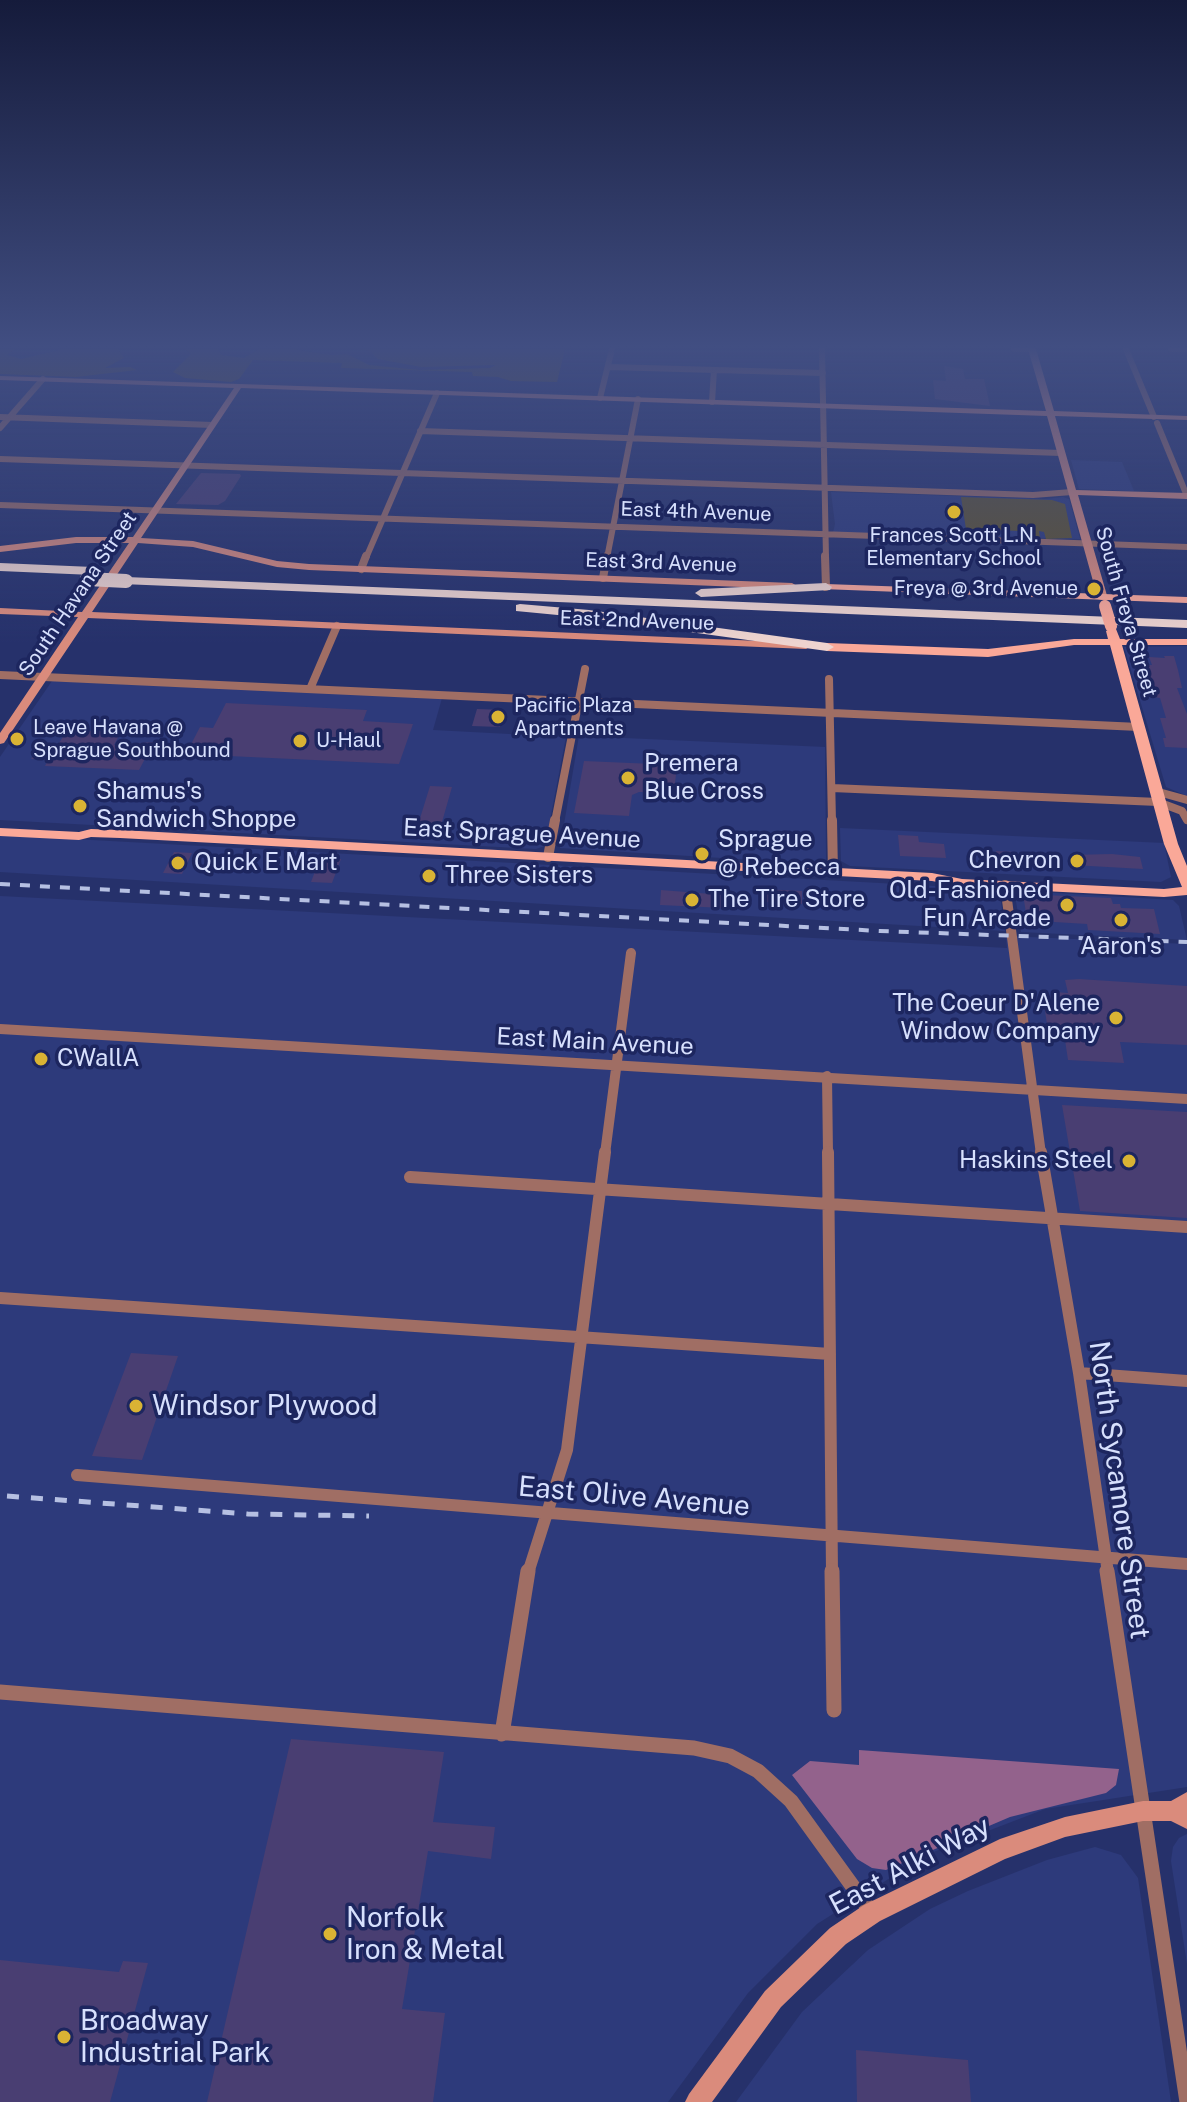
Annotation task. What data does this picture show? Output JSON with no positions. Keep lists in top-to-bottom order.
{
  "streets": {
    "main road": [
      "East 3rd Avenue",
      "South Freya Street",
      "East 2nd Avenue",
      "East Sprague Avenue"
    ],
    "street": [
      "East 4th Avenue",
      "South Havana Street",
      "East Main Avenue",
      "North Sycamore Street",
      "East Olive Avenue",
      "East Alki Way"
    ]
  },
  "crossings": [
    ["East 4th Avenue", "South Havana Street"],
    ["East 4th Avenue", "South Freya Street"],
    ["East 3rd Avenue", "South Havana Street"],
    ["East 3rd Avenue", "South Freya Street"],
    ["South Havana Street", "East 2nd Avenue"],
    ["South Freya Street", "East 2nd Avenue"],
    ["South Freya Street", "East Sprague Avenue"],
    ["East Sprague Avenue", "North Sycamore Street"],
    ["East Main Avenue", "North Sycamore Street"],
    ["North Sycamore Street", "East Olive Avenue"],
    ["North Sycamore Street", "East Alki Way"]
  ],
  "places": [
    "Frances Scott L.N. Elementary School",
    "Freya @ 3rd Avenue",
    "Pacific Plaza Apartments",
    "Leave Havana @ Sprague Southbound",
    "U-Haul",
    "Premera Blue Cross",
    "Shamus's Sandwich Shoppe",
    "Sprague @ Rebecca",
    "Chevron",
    "Quick E Mart",
    "Three Sisters",
    "The Tire Store",
    "Old-Fashioned Fun Arcade",
    "Aaron's",
    "The Coeur D'Alene Window Company",
    "CWallA",
    "Haskins Steel",
    "Windsor Plywood",
    "Norfolk Iron & Metal",
    "Broadway Industrial Park"
  ]
}
